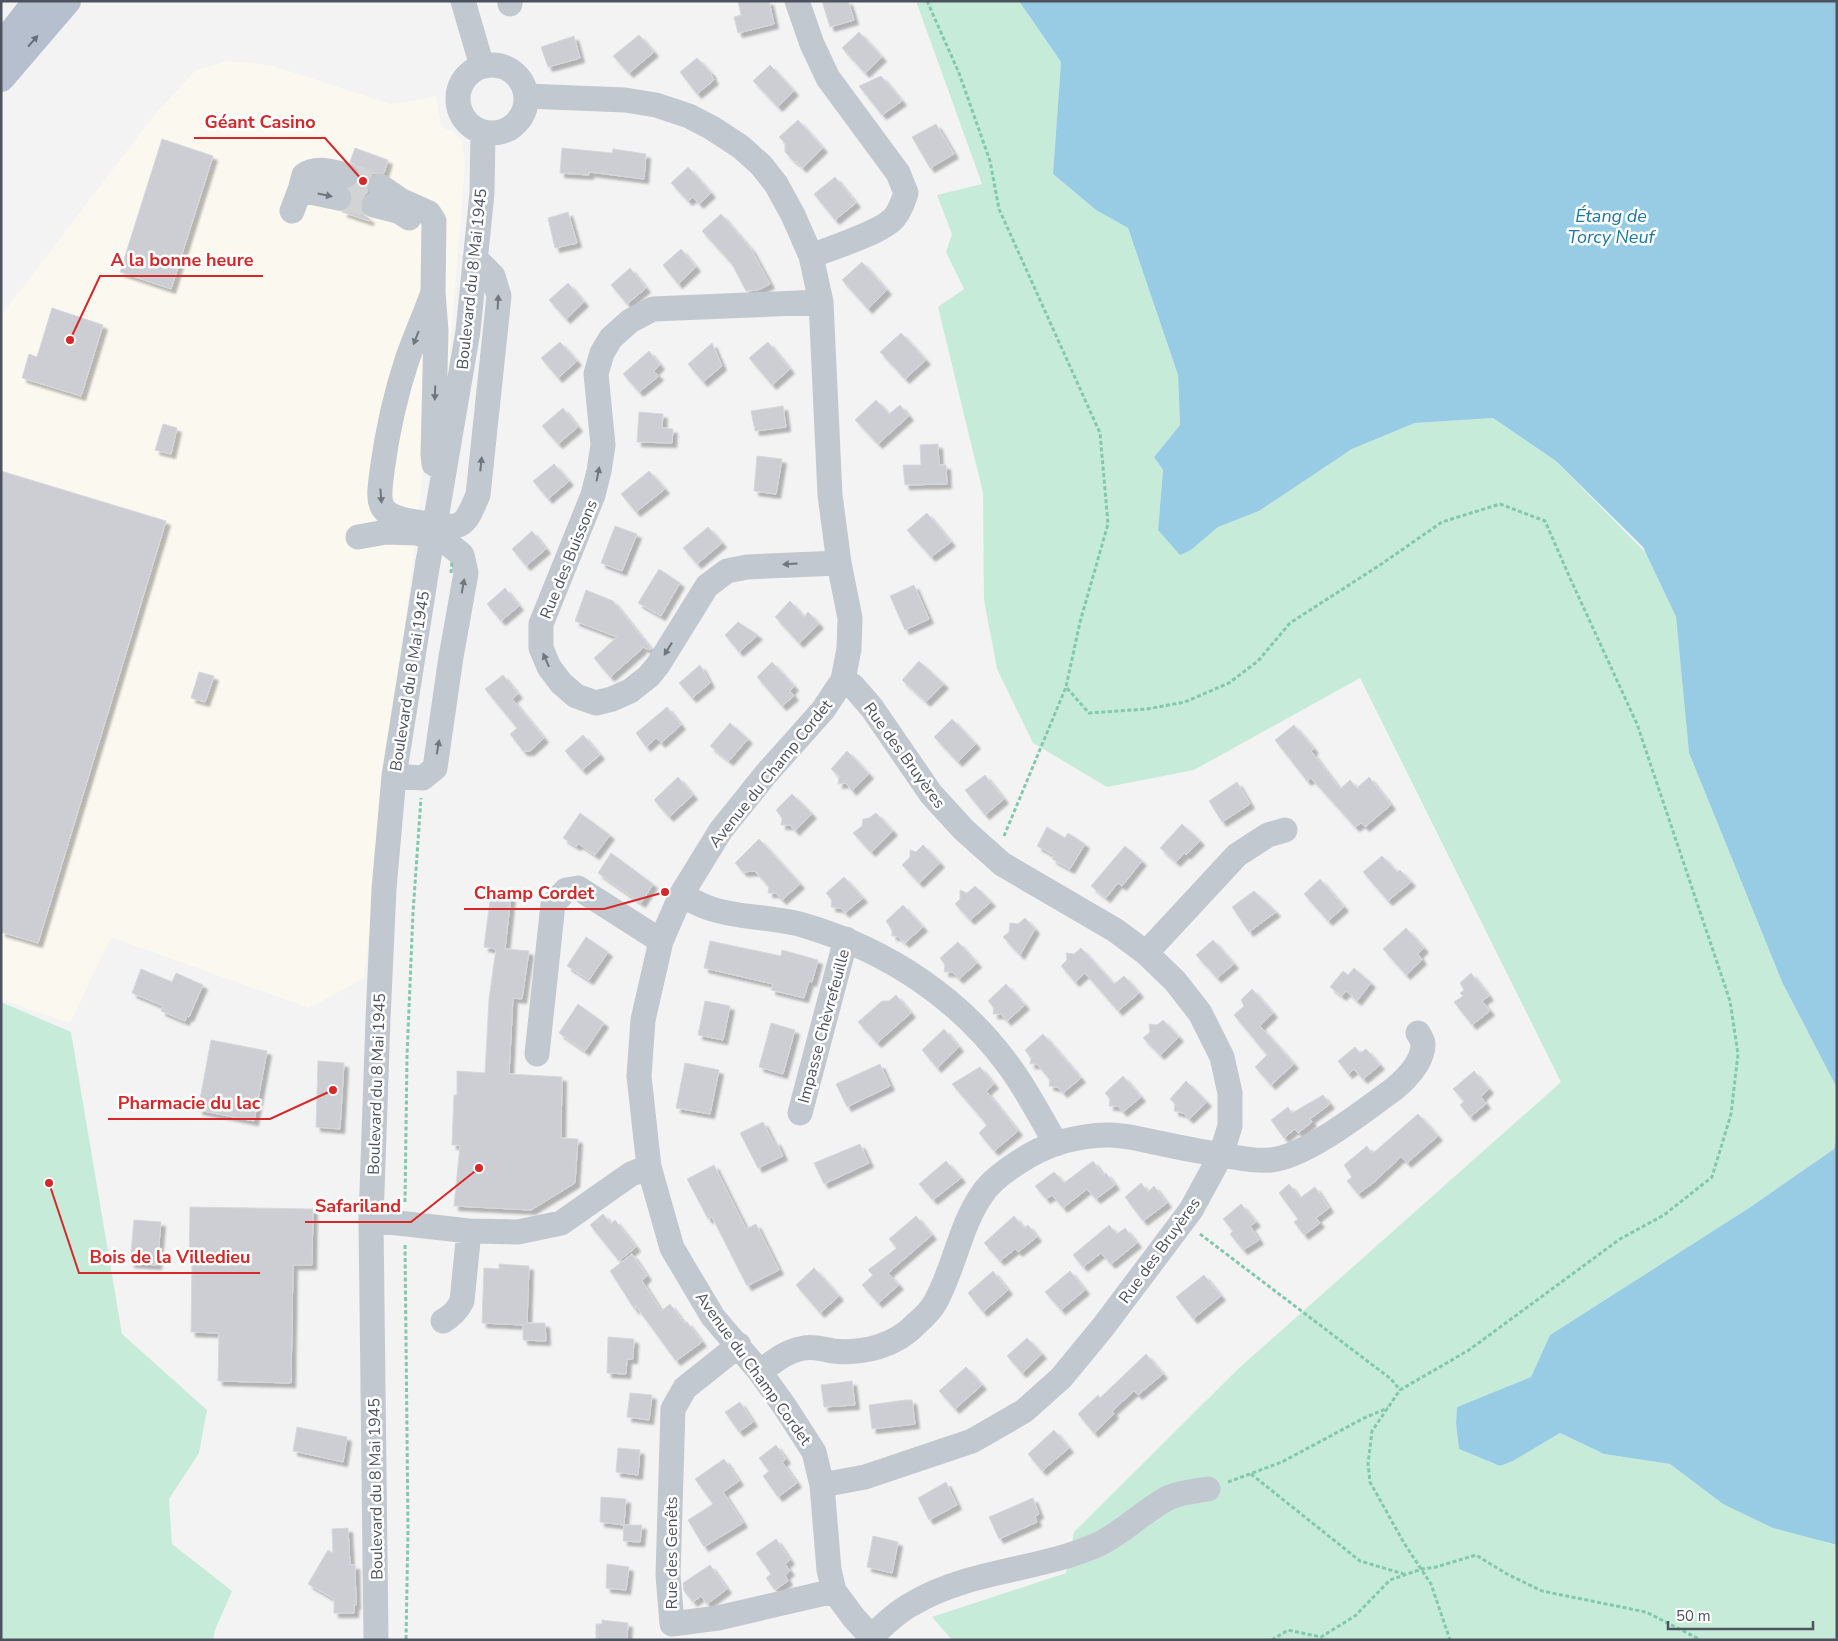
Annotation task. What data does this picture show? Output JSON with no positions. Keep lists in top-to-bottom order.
{
  "streets": {
    "street": [
      "Boulevard du 8 Mai 1945",
      "Rue des Buissons",
      "Rue des Bruyères",
      "Avenue du Champ Cordet",
      "Impasse Chèvrefeuille",
      "Rue des Genêts"
    ]
  },
  "crossings": [
    ["Boulevard du 8 Mai 1945", "Avenue du Champ Cordet"],
    ["Rue des Buissons", "Avenue du Champ Cordet"],
    ["Rue des Bruyères", "Avenue du Champ Cordet"],
    ["Avenue du Champ Cordet", "Rue des Genêts"]
  ],
  "water": ["Étang de Torcy Neuf"],
  "places": [
    "Géant Casino",
    "A la bonne heure",
    "Champ Cordet",
    "Pharmacie du lac",
    "Safariland",
    "Bois de la Villedieu"
  ],
  "scale_bar": "50 m"
}
